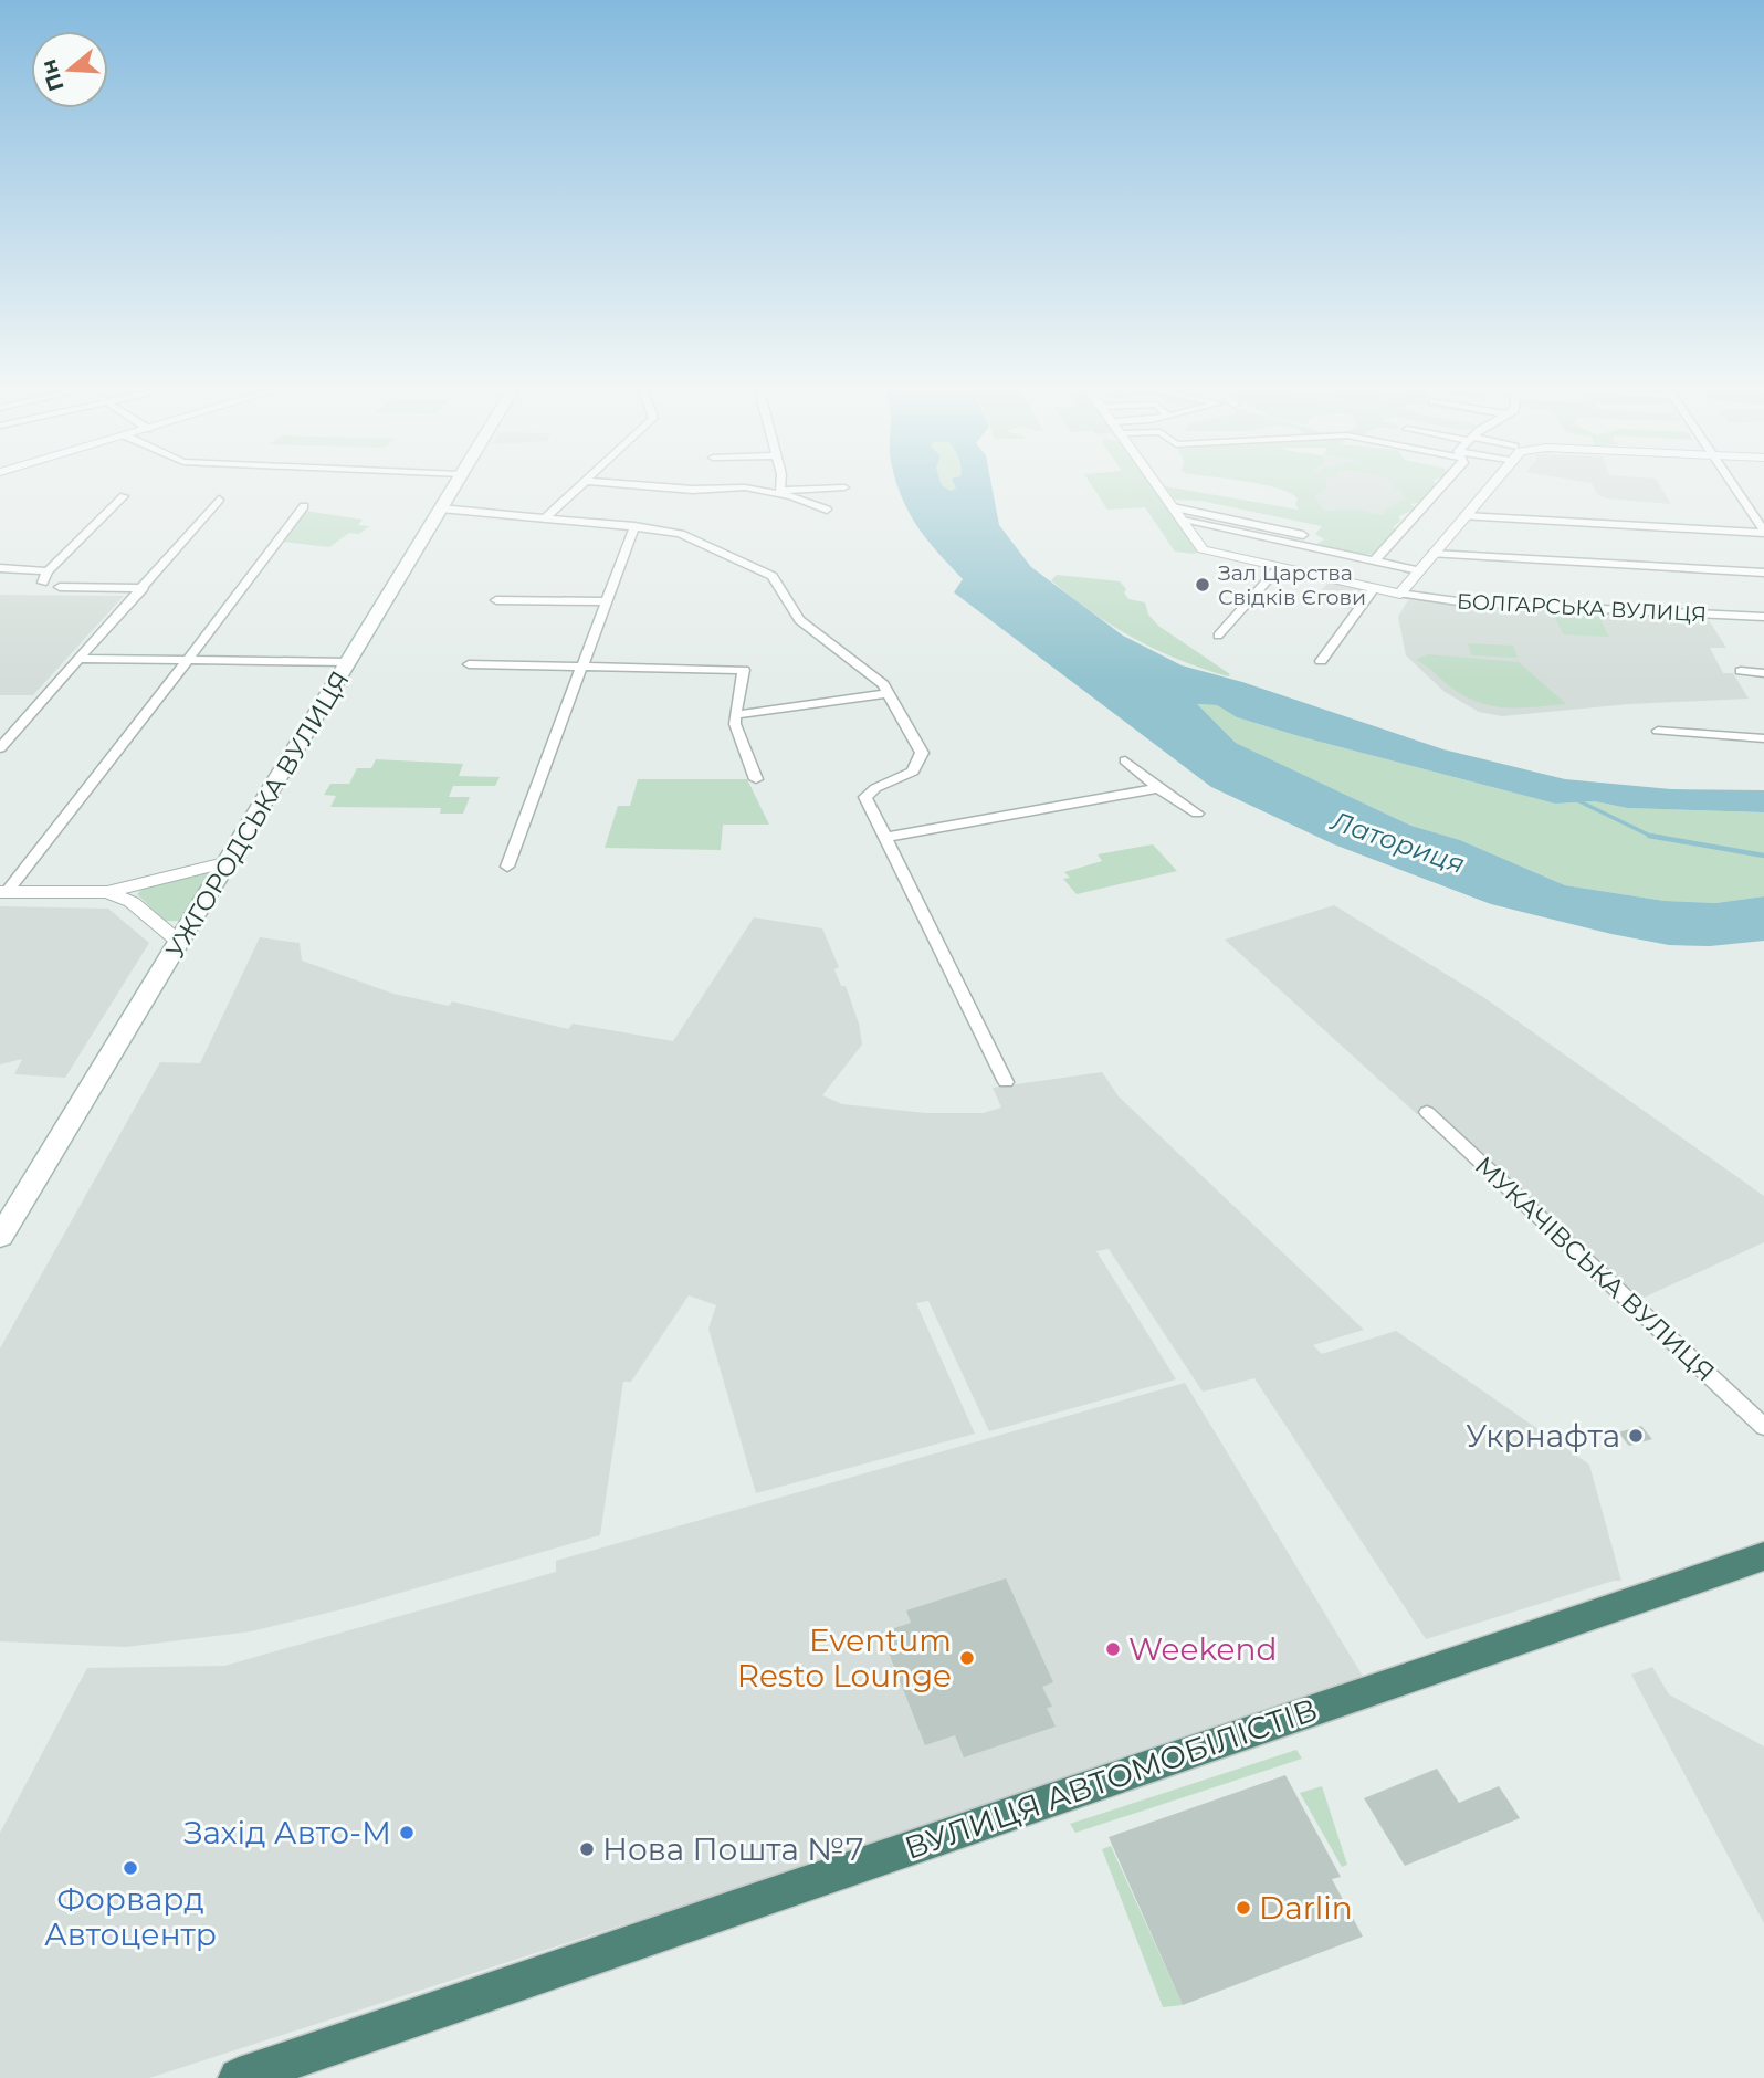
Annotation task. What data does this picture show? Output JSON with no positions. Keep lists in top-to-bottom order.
{
  "streets": {
    "highway": ["ВУЛИЦЯ АВТОМОБІЛІСТІВ"],
    "main road": ["УЖГОРОДСЬКА ВУЛИЦЯ"],
    "street": ["БОЛГАРСЬКА ВУЛИЦЯ", "МУКАЧІВСЬКА ВУЛИЦЯ"]
  },
  "water": ["Латориця"],
  "places": [
    "Зал Царства Свідків Єгови",
    "Укрнафта",
    "Weekend",
    "Eventum Resto Lounge",
    "Захід Авто-М",
    "Нова Пошта №7",
    "Форвард Автоцентр",
    "Darlin"
  ],
  "north": "left"
}
